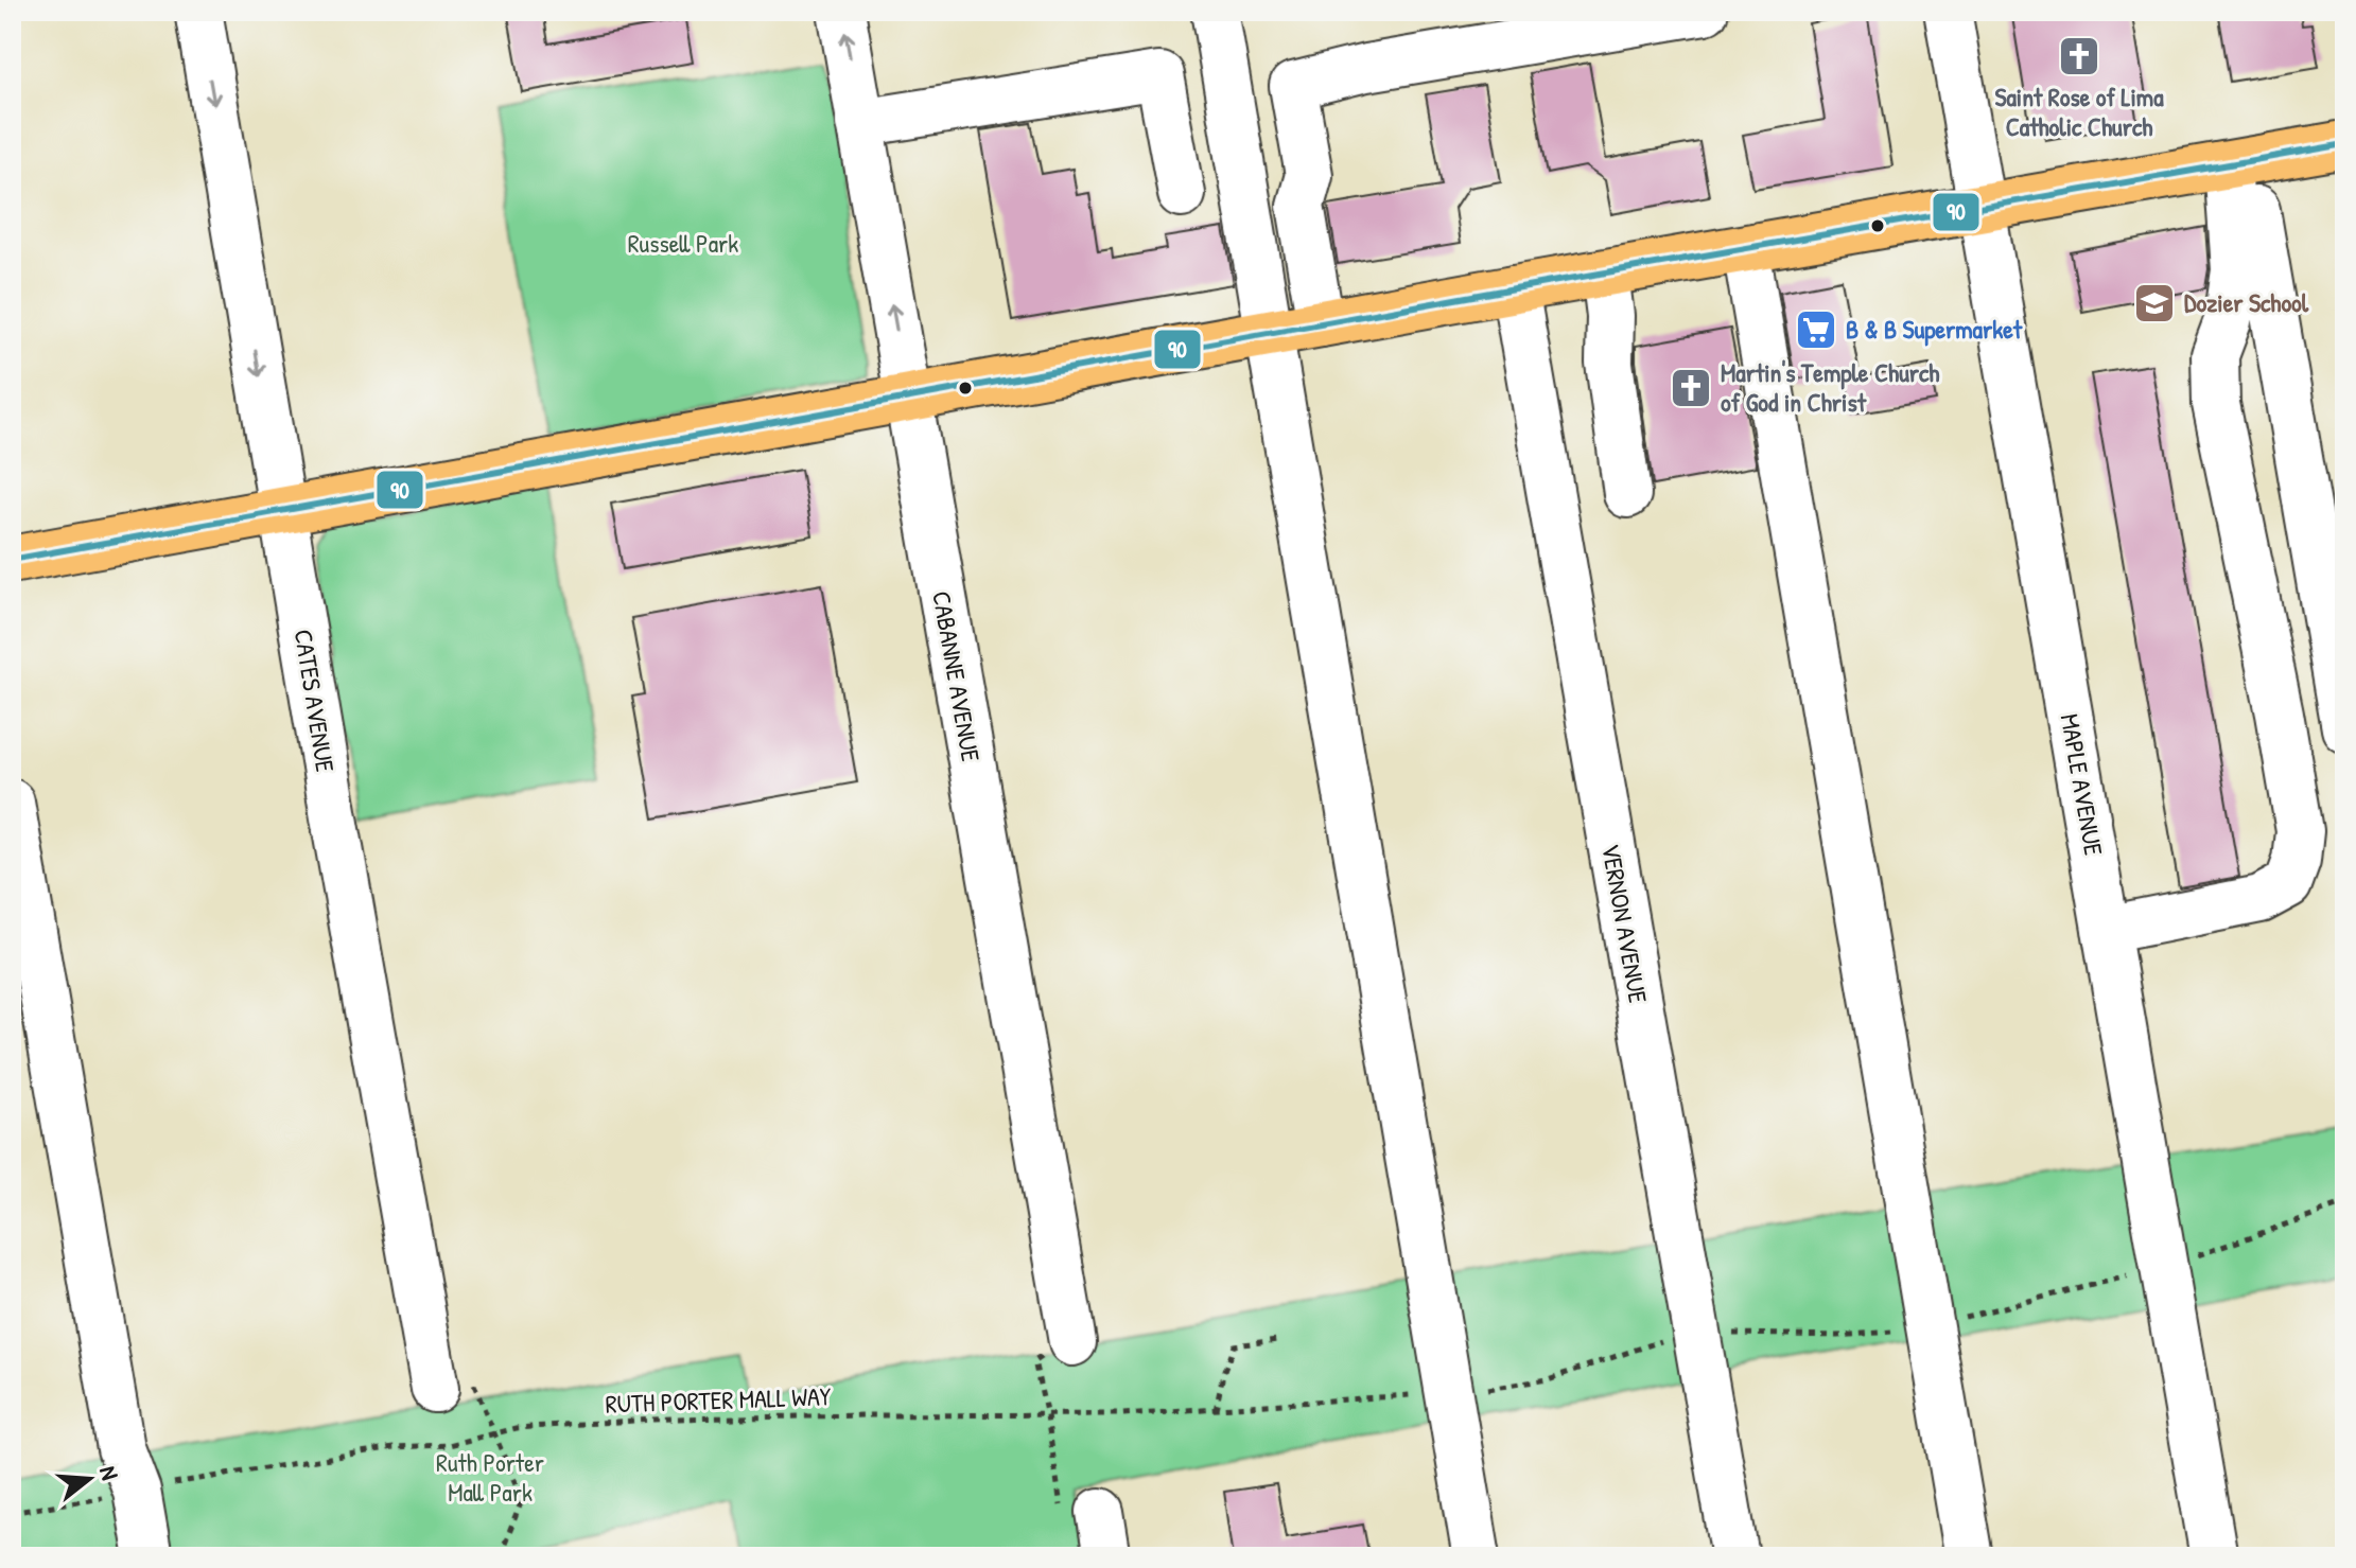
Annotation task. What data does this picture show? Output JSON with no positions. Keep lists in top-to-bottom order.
{
  "streets": {
    "street": [
      "CABANNE AVENUE",
      "CATES AVENUE",
      "MAPLE AVENUE",
      "VERNON AVENUE"
    ],
    "path": ["RUTH PORTER MALL WAY"]
  },
  "one_way": ["CATES AVENUE"],
  "parks": ["Russell Park", "Ruth Porter Mall Park"],
  "places": {
    "church": ["Saint Rose of Lima Catholic Church", "Martin's Temple Church of God in Christ"],
    "school or university": ["Dozier School"],
    "supermarket": ["B & B Supermarket"]
  },
  "lines": ["transit line 90"],
  "north": "right"
}
